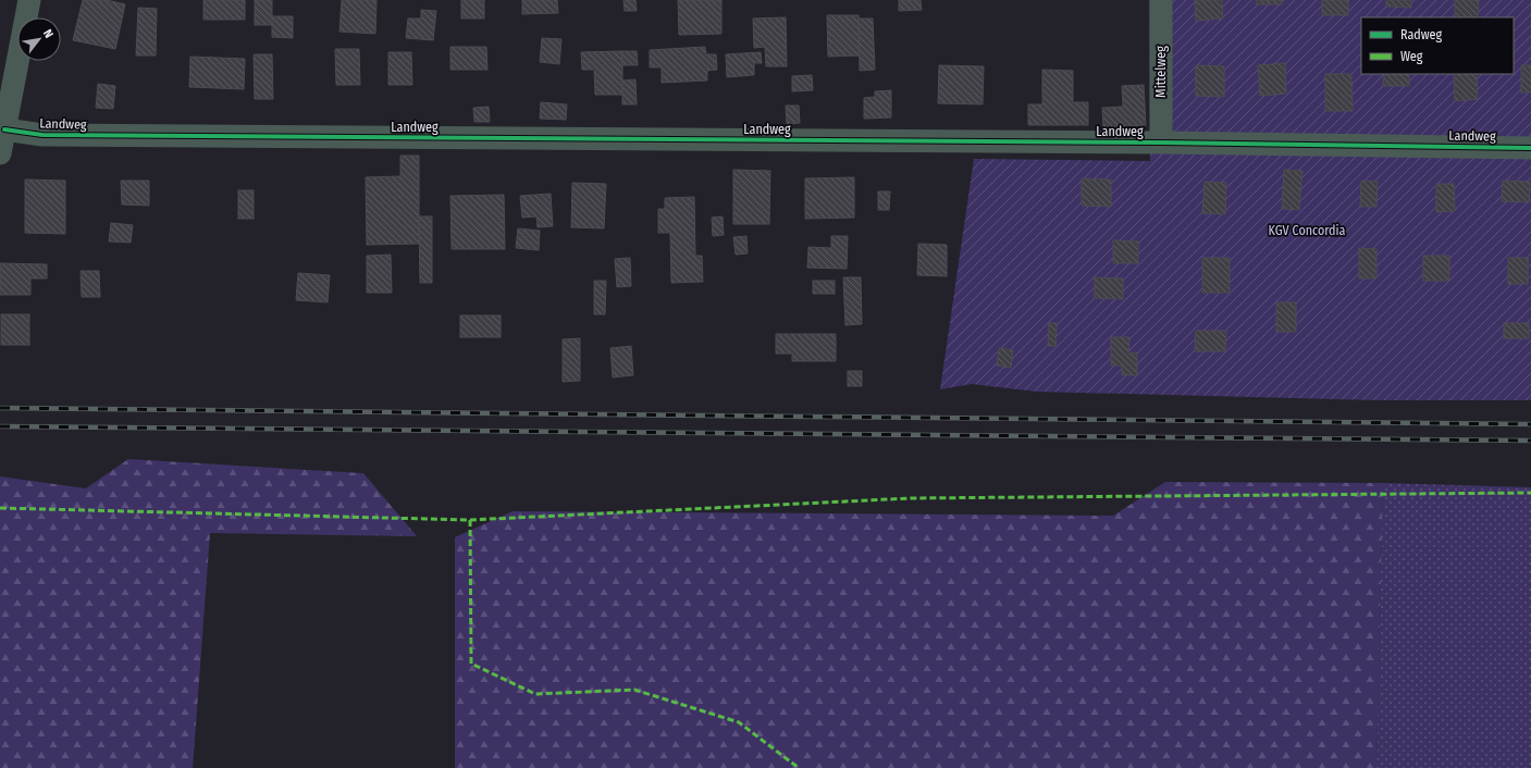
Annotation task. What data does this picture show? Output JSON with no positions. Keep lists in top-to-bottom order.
{
  "streets": {
    "street": ["Mittelweg", "Landweg"]
  },
  "crossings": [
    ["Mittelweg", "Landweg"]
  ],
  "parks": ["KGV Concordia"],
  "legend": ["Radweg", "Weg"],
  "north": "top right"
}
